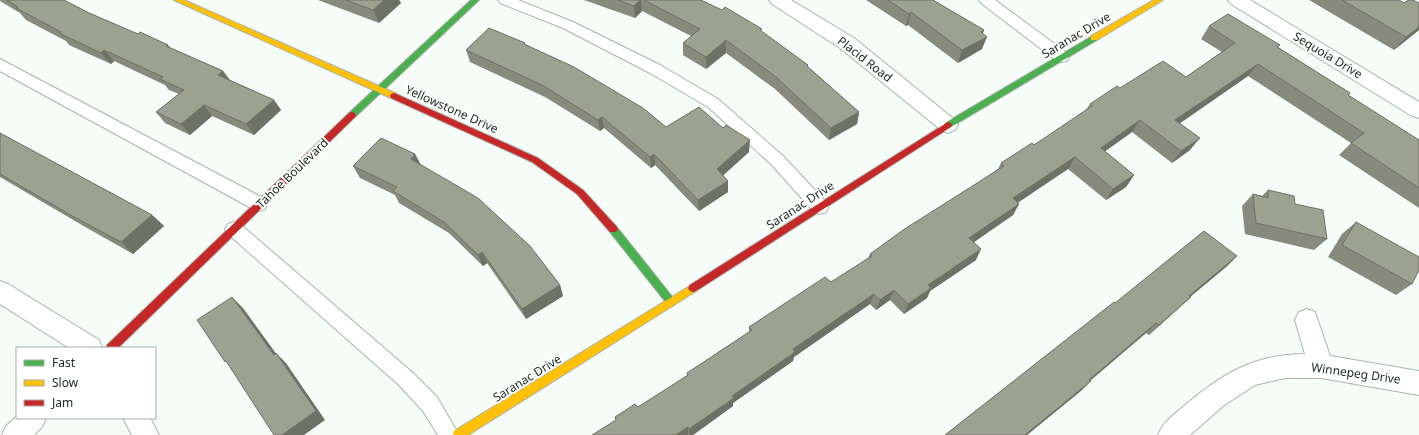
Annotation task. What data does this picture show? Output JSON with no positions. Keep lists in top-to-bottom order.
{
  "streets": {
    "street": [
      "Saranac Drive",
      "Sequoia Drive",
      "Placid Road",
      "Yellowstone Drive",
      "Tahoe Boulevard",
      "Winnepeg Drive"
    ]
  },
  "crossings": [
    ["Saranac Drive", "Placid Road"],
    ["Saranac Drive", "Yellowstone Drive"],
    ["Yellowstone Drive", "Tahoe Boulevard"]
  ],
  "legend": ["Fast", "Slow", "Jam"]
}
